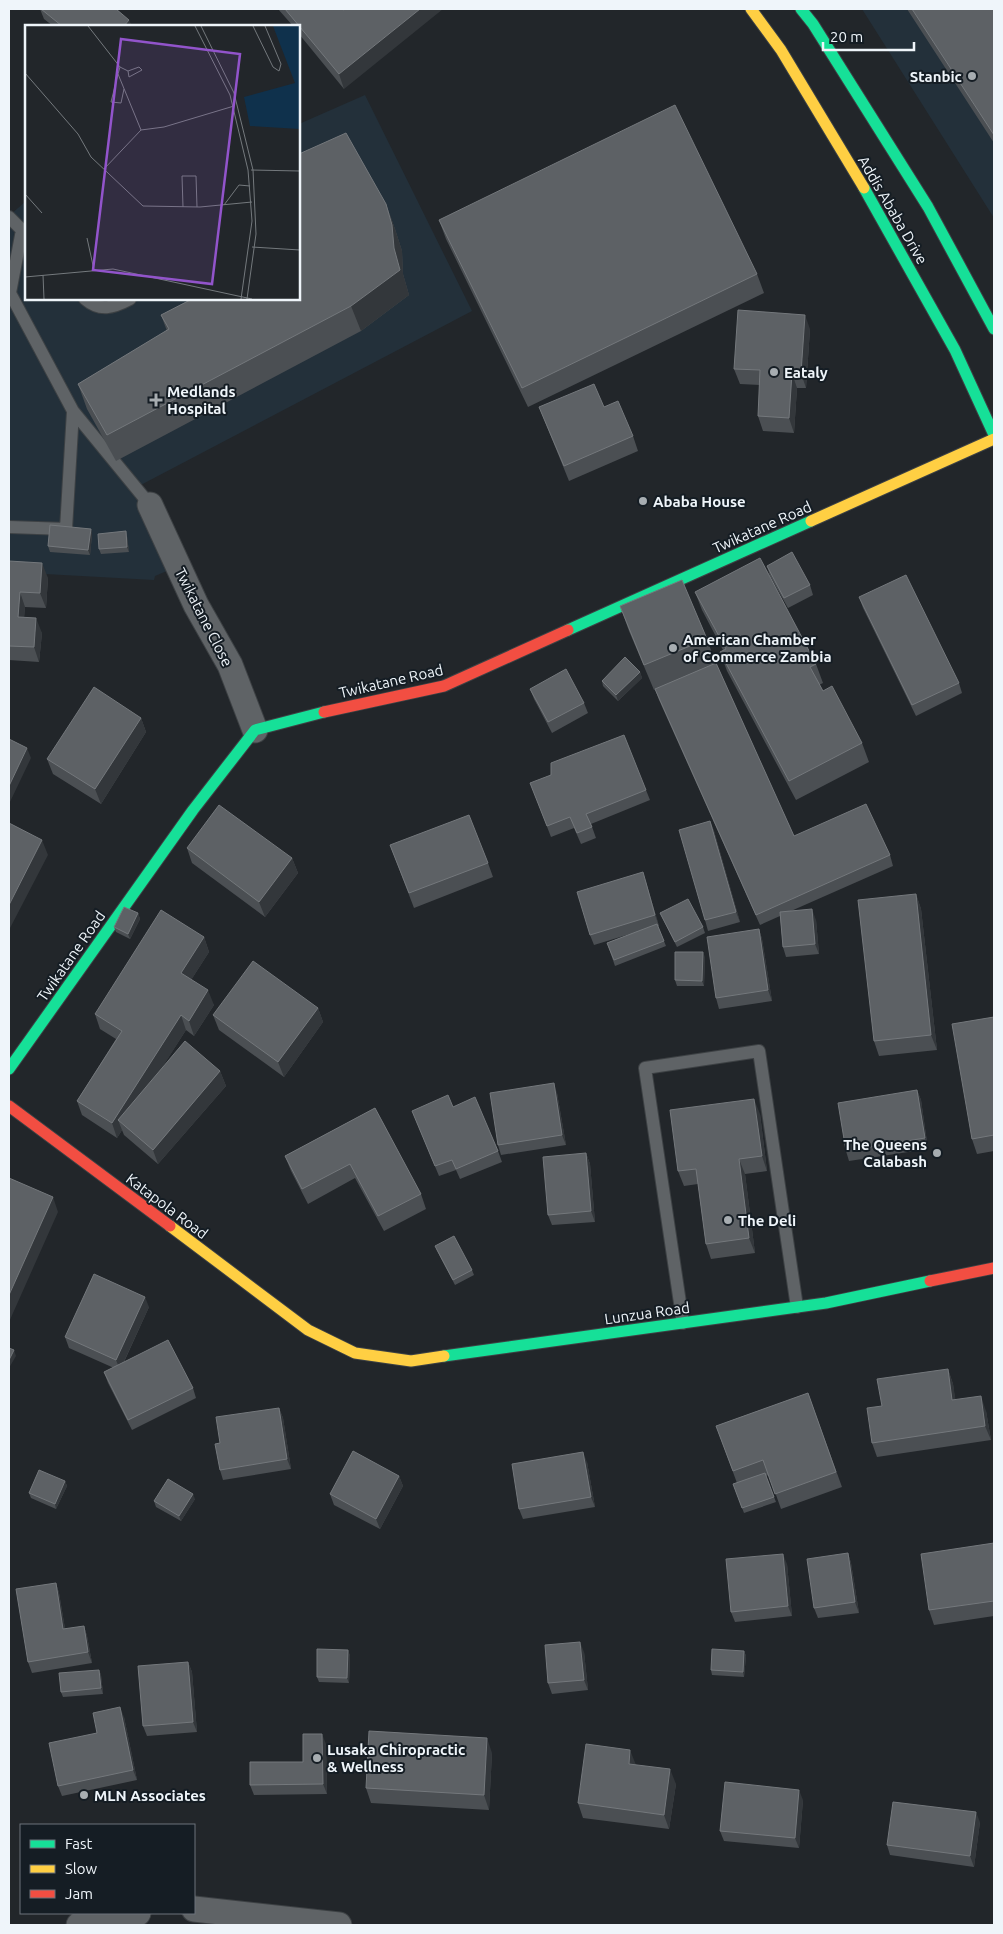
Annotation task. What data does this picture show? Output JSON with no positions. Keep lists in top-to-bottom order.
{
  "streets": {
    "street": [
      "Addis Ababa Drive",
      "Twikatane Road",
      "Twikatane Close",
      "Katapola Road",
      "Lunzua Road"
    ]
  },
  "crossings": [
    ["Twikatane Road", "Twikatane Close"],
    ["Katapola Road", "Lunzua Road"]
  ],
  "places": {
    "other": [
      "Stanbic",
      "Eataly",
      "Ababa House",
      "American Chamber of Commerce Zambia",
      "The Queens Calabash",
      "The Deli",
      "Lusaka Chiropractic & Wellness",
      "MLN Associates"
    ],
    "health": ["Medlands Hospital"]
  },
  "legend": ["Fast", "Slow", "Jam"],
  "scale_bar": "20 m"
}
